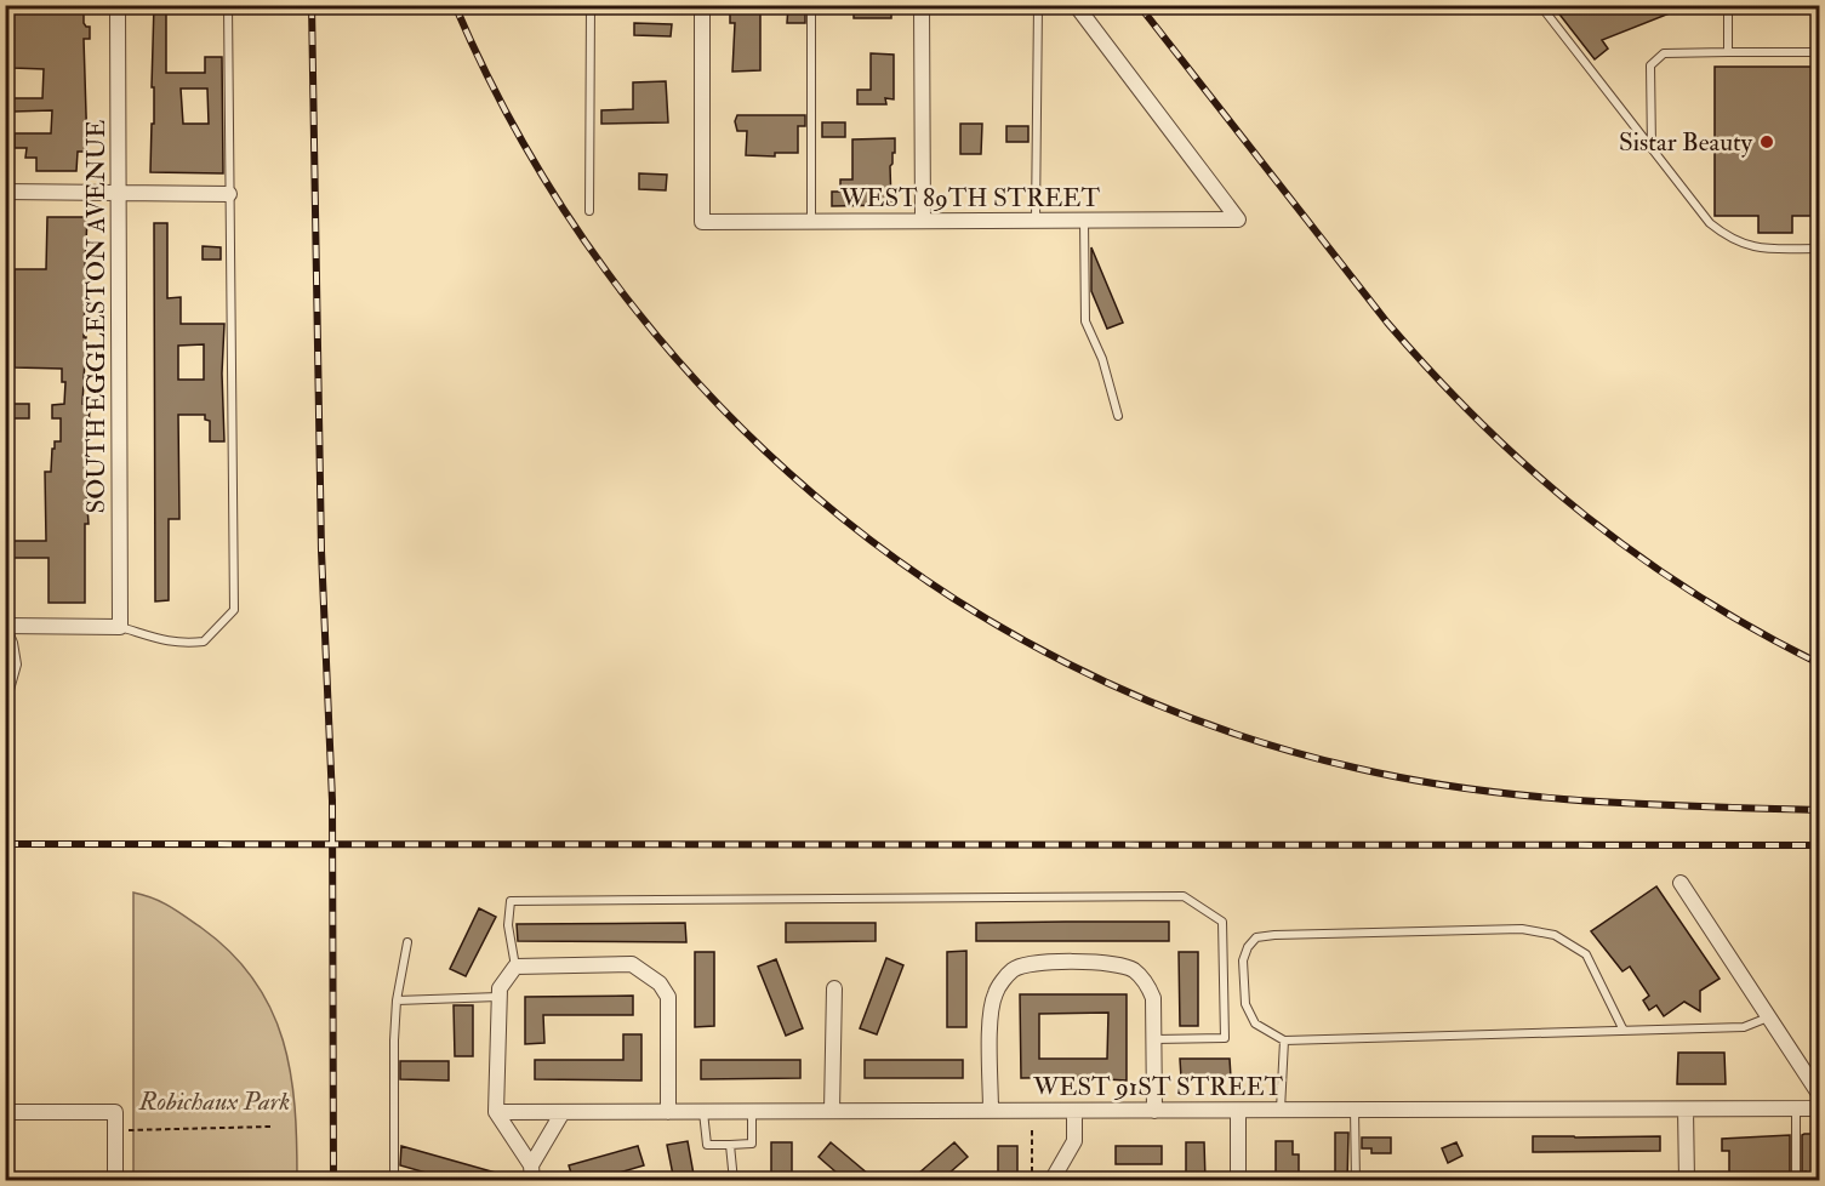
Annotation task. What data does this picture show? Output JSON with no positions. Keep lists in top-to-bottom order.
{
  "streets": {
    "street": ["WEST 89TH STREET", "SOUTH EGGLESTON AVENUE", "WEST 91ST STREET"]
  },
  "parks": ["Robichaux Park"],
  "places": ["Sistar Beauty"]
}
